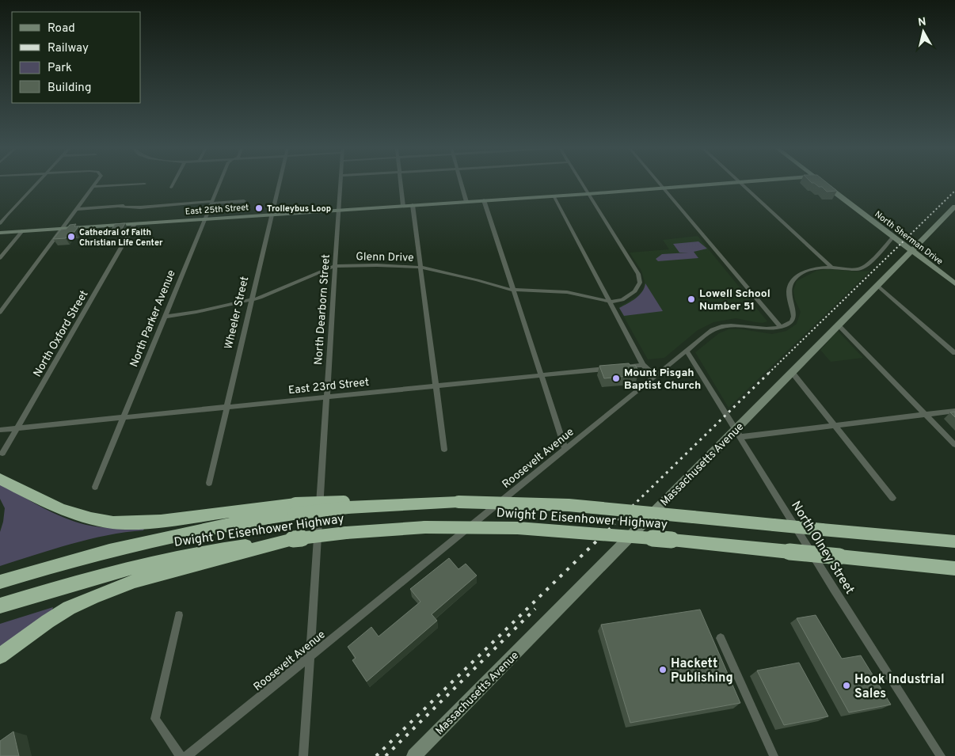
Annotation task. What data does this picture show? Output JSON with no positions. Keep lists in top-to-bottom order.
{
  "streets": {
    "highway": ["Dwight D Eisenhower Highway"],
    "street": [
      "East 25th Street",
      "North Sherman Drive",
      "Glenn Drive",
      "North Dearborn Street",
      "Wheeler Street",
      "North Parker Avenue",
      "North Oxford Street",
      "East 23rd Street",
      "Roosevelt Avenue",
      "Massachusetts Avenue",
      "North Olney Street"
    ]
  },
  "crossings": [
    ["East 25th Street", "North Dearborn Street"],
    ["East 25th Street", "Wheeler Street"],
    ["East 25th Street", "North Parker Avenue"],
    ["East 25th Street", "North Oxford Street"],
    ["North Sherman Drive", "Massachusetts Avenue"],
    ["Glenn Drive", "North Dearborn Street"],
    ["Glenn Drive", "Wheeler Street"],
    ["Glenn Drive", "North Parker Avenue"],
    ["North Dearborn Street", "East 23rd Street"],
    ["North Dearborn Street", "Roosevelt Avenue"],
    ["Wheeler Street", "East 23rd Street"],
    ["North Parker Avenue", "East 23rd Street"],
    ["North Oxford Street", "East 23rd Street"],
    ["Roosevelt Avenue", "North Olney Street"],
    ["Massachusetts Avenue", "North Olney Street"]
  ],
  "places": [
    "Trolleybus Loop",
    "Cathedral of Faith Christian Life Center",
    "Lowell School Number 51",
    "Mount Pisgah Baptist Church",
    "Hackett Publishing",
    "Hook Industrial Sales"
  ],
  "legend": [
    "Road",
    "Railway",
    "Park",
    "Building"
  ],
  "north": "top"
}
